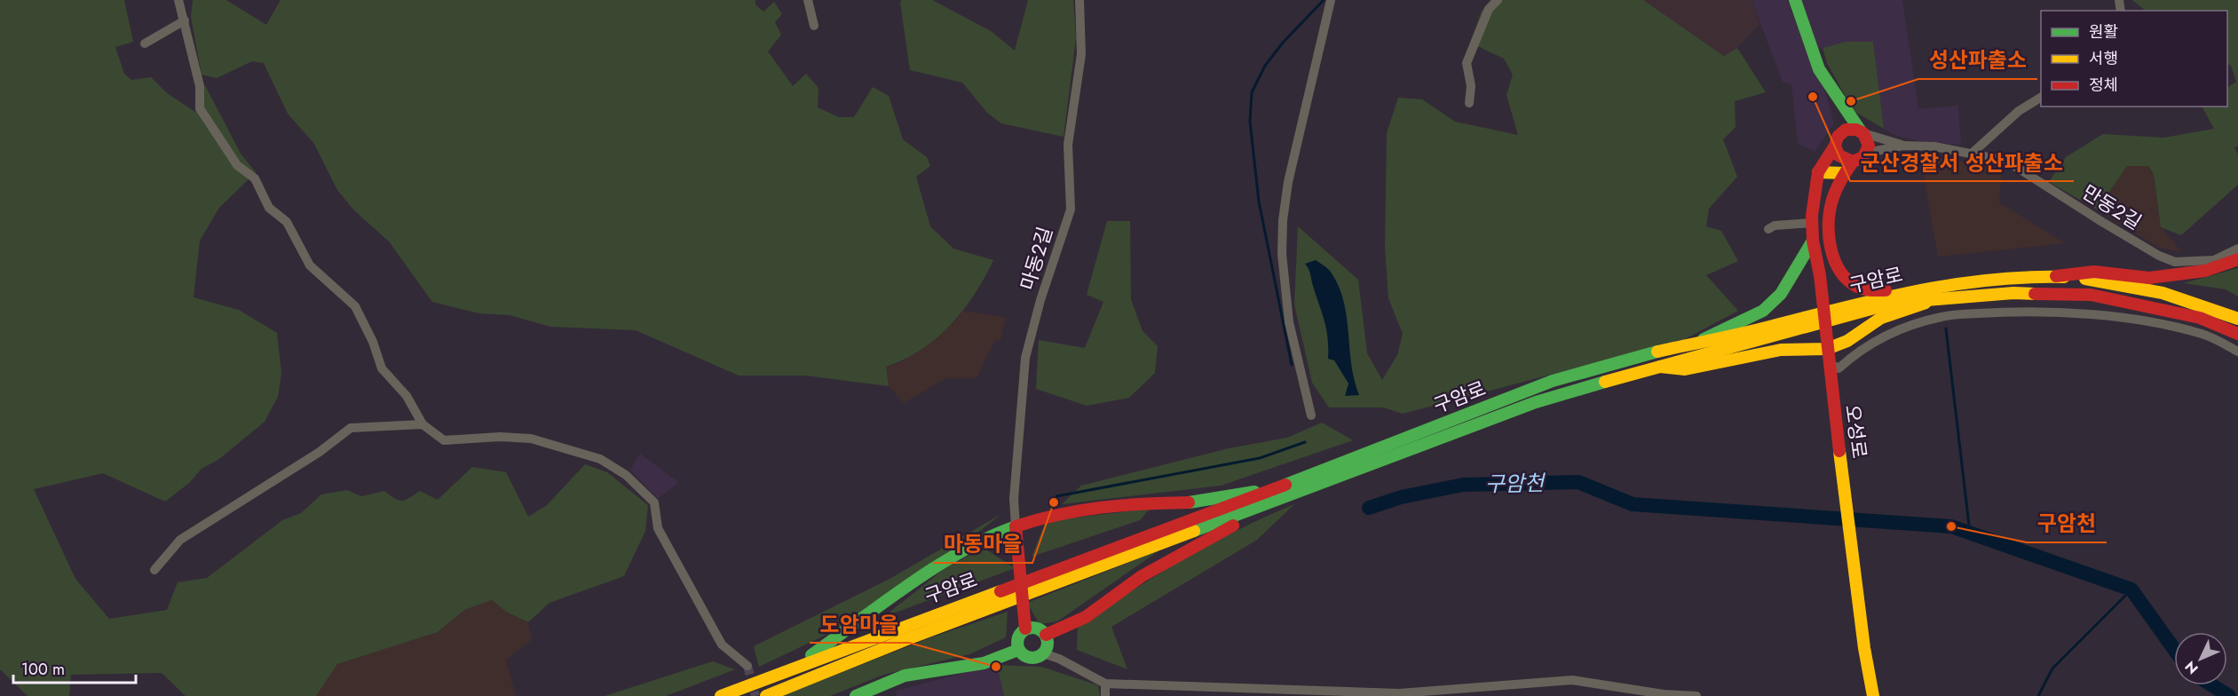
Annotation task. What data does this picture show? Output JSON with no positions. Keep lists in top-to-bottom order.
{
  "streets": {
    "main road": ["구암로", "오성로"],
    "street": ["만동2길", "마동2길"]
  },
  "water": ["구암천"],
  "places": [
    "군산경찰서 성산파출소",
    "성산파출소",
    "마동마을",
    "구암천",
    "도암마을"
  ],
  "legend": ["원활", "서행", "정체"],
  "scale_bar": "100 m",
  "north": "bottom left"
}
